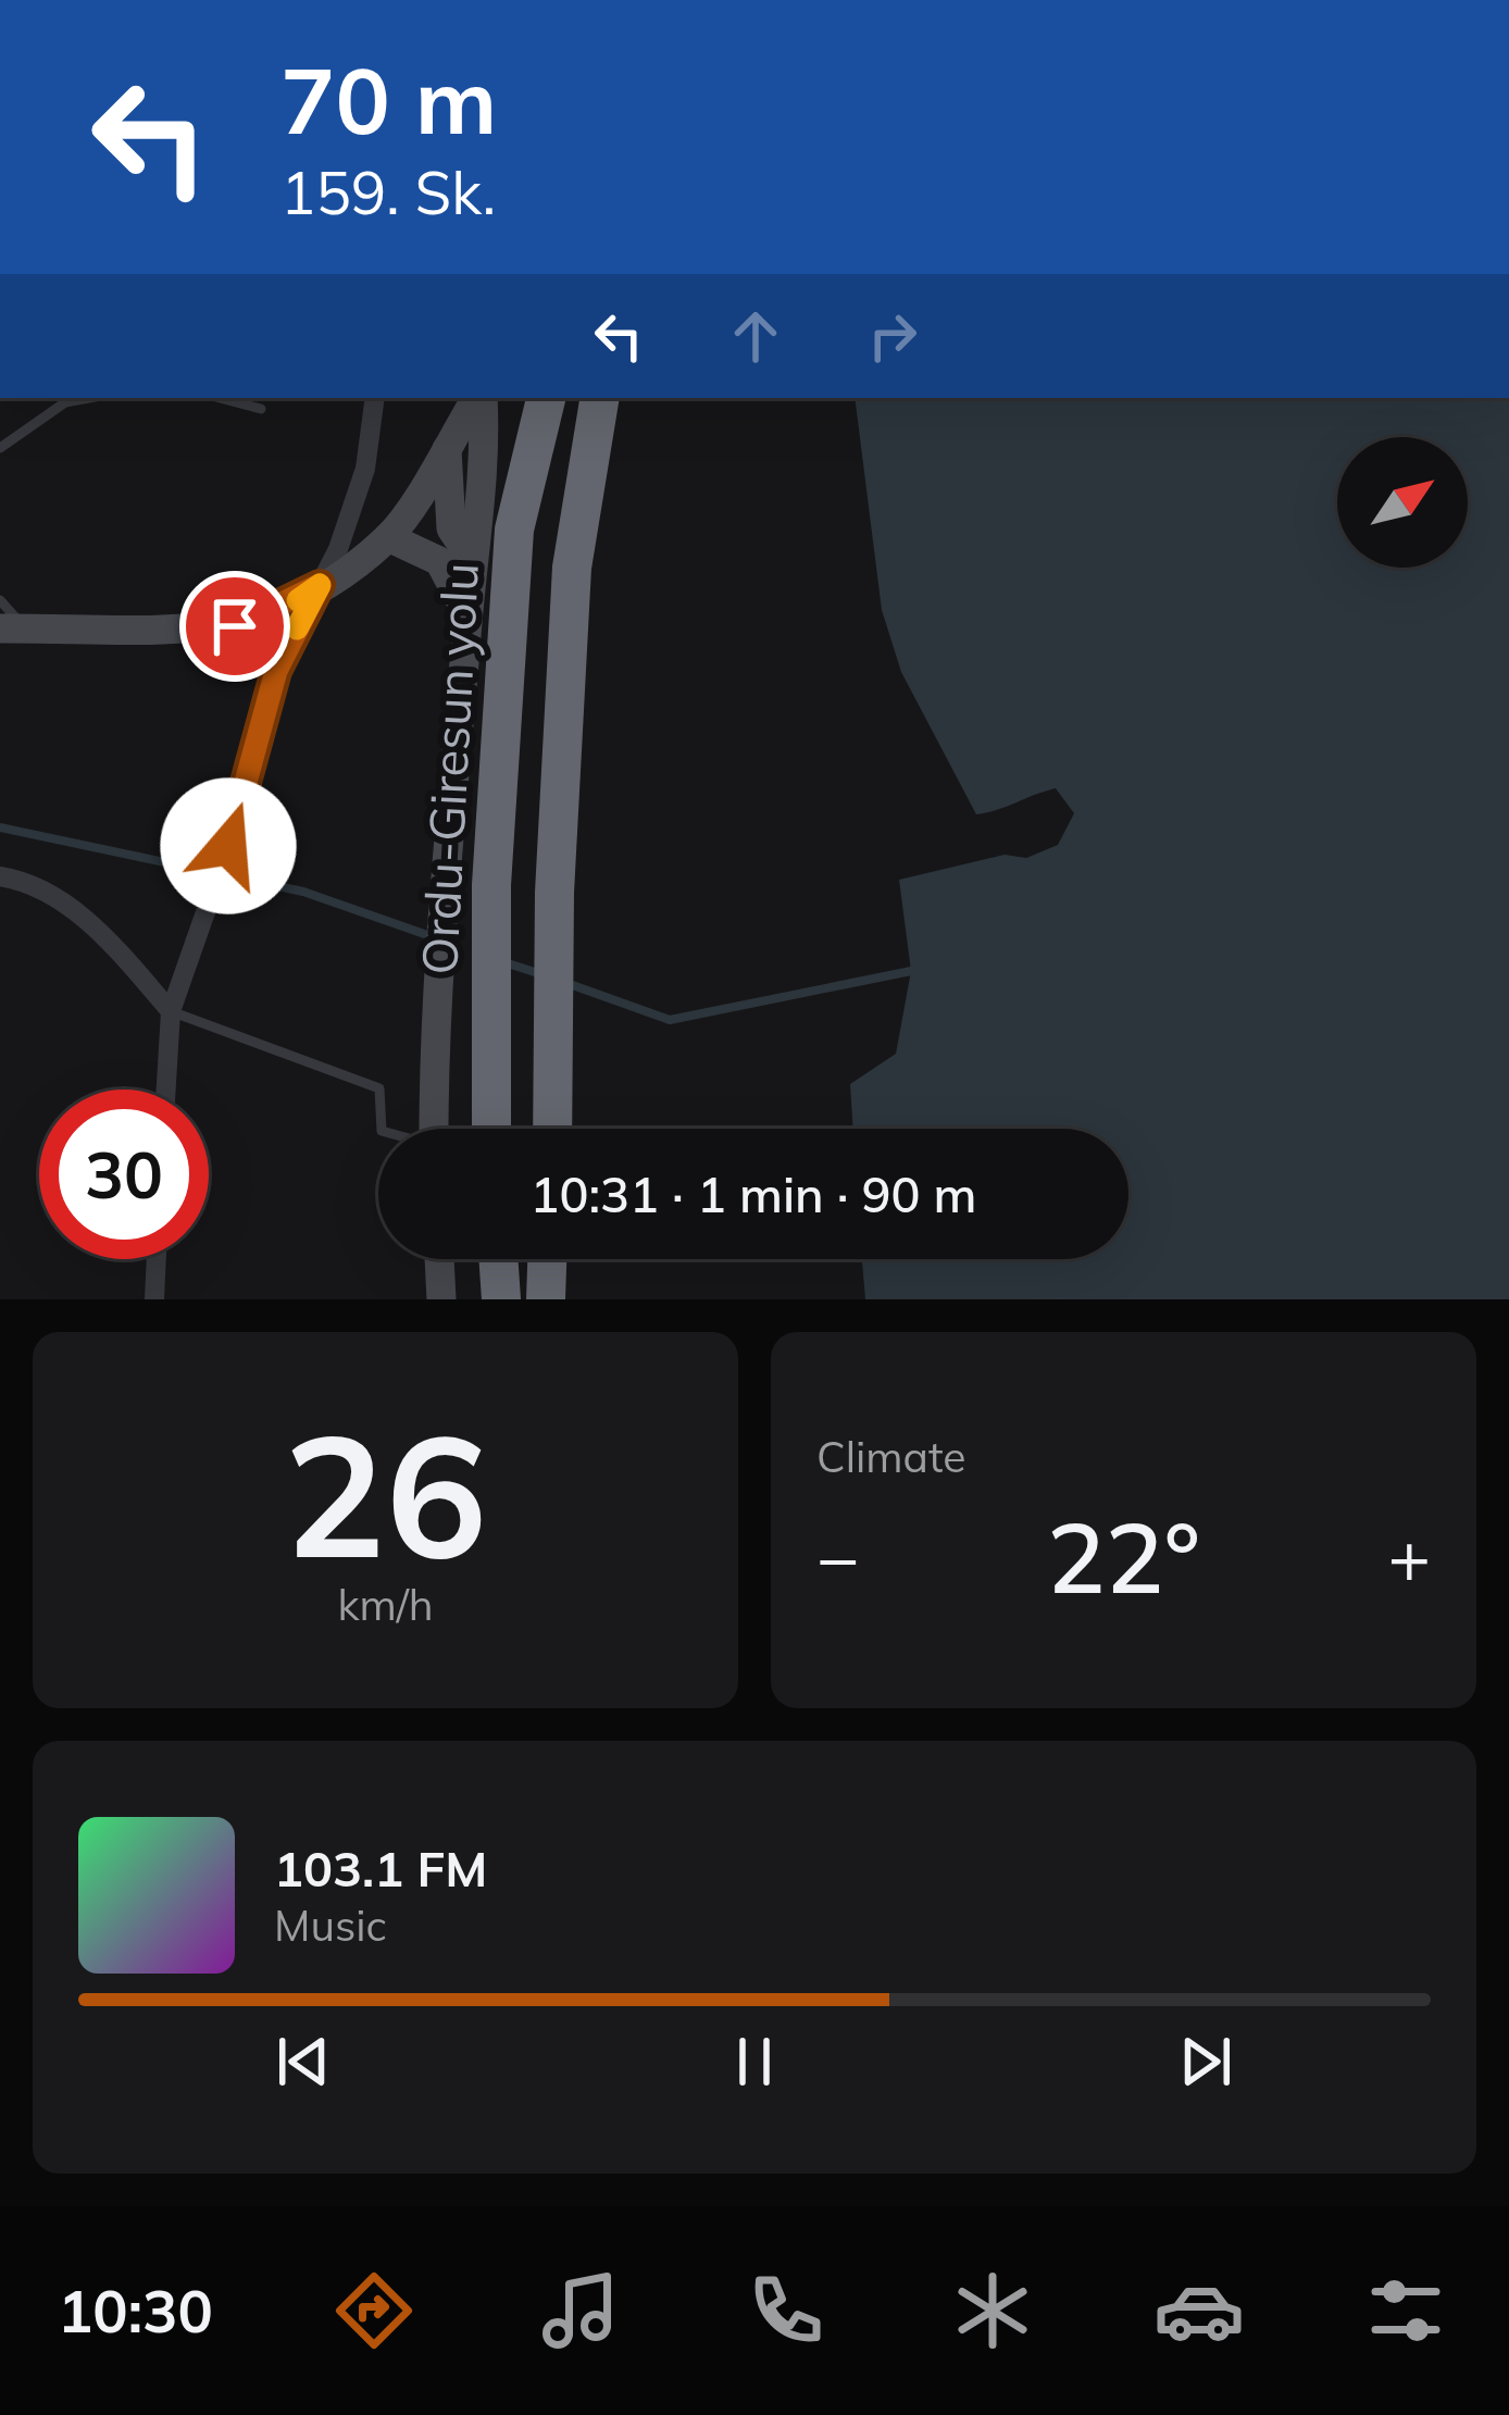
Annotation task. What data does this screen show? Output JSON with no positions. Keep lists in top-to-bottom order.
{
  "streets": {
    "highway": ["Ordu-Giresun yolu"]
  },
  "north": "top right",
  "page": {
    "turn": ["70 m", "159. Sk."],
    "limit": "30",
    "trip": "10:31 · 1 min · 90 m",
    "tile": [
      ["26", "km/h"],
      "Climate"
    ],
    "heat": ["−", "22°", "+"],
    "song": ["103.1 FM", "Music"],
    "tabs": "10:30"
  }
}
